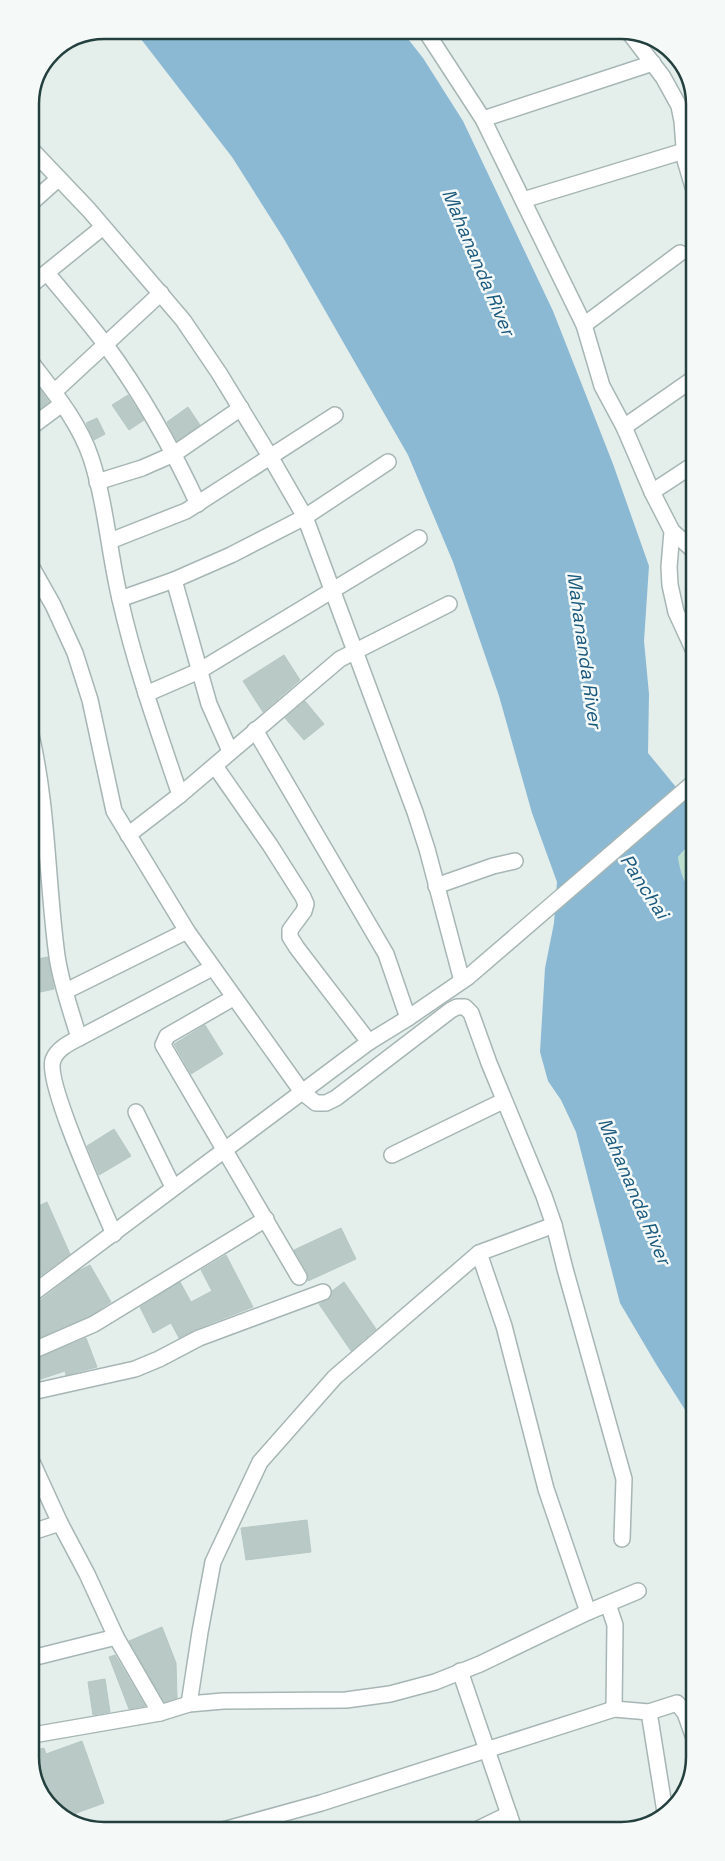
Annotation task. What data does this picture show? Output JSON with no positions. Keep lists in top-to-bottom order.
{
  "water": ["Mahananda River", "Panchai"]
}
